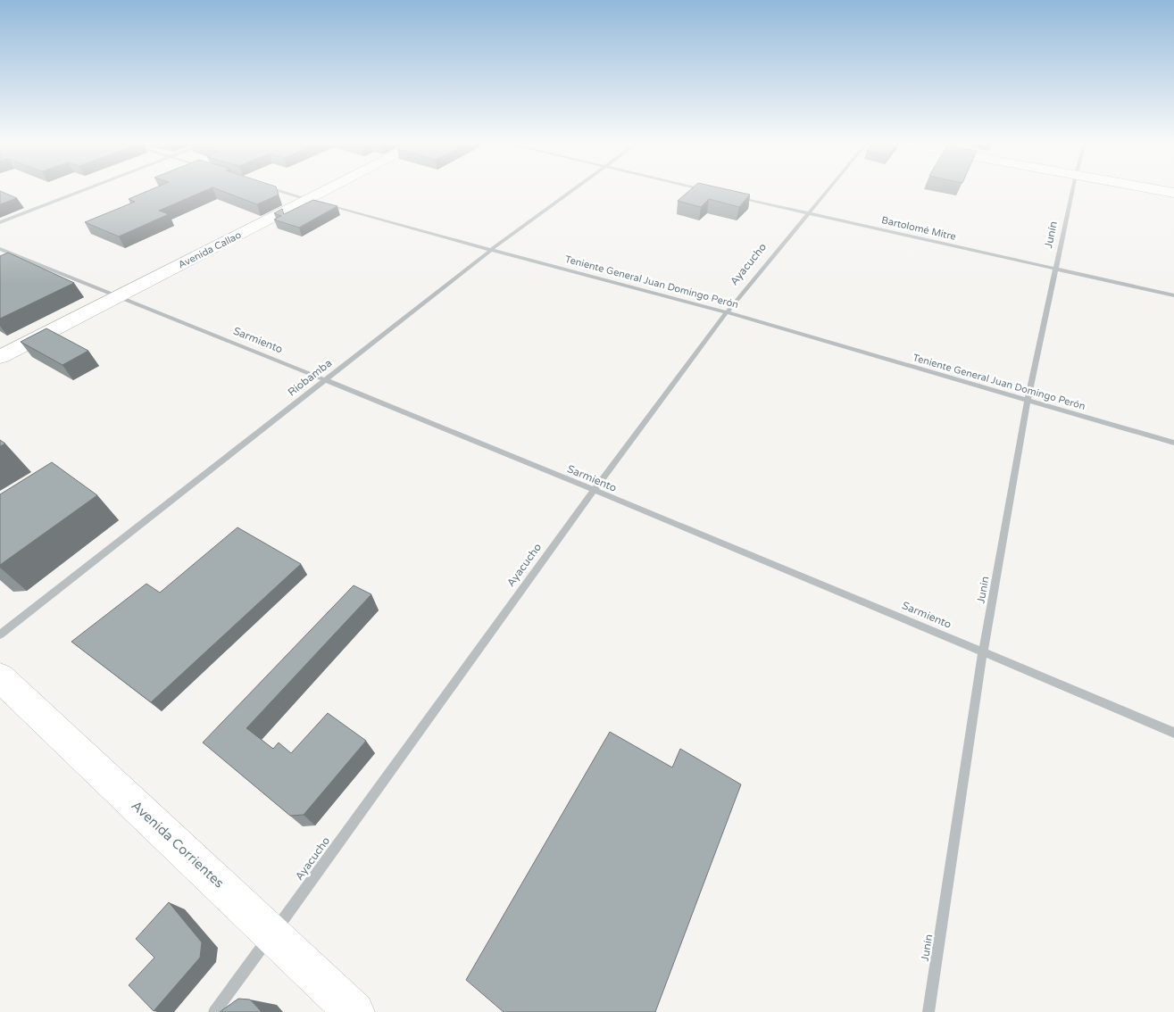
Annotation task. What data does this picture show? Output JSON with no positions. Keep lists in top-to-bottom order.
{
  "streets": {
    "main road": ["Avenida Callao", "Avenida Corrientes"],
    "street": [
      "Bartolomé Mitre",
      "Junín",
      "Ayacucho",
      "Teniente General Juan Domingo Perón",
      "Sarmiento",
      "Riobamba"
    ]
  },
  "crossings": [
    ["Bartolomé Mitre", "Junín"],
    ["Bartolomé Mitre", "Ayacucho"],
    ["Junín", "Teniente General Juan Domingo Perón"],
    ["Junín", "Sarmiento"],
    ["Avenida Callao", "Sarmiento"],
    ["Ayacucho", "Teniente General Juan Domingo Perón"],
    ["Ayacucho", "Sarmiento"],
    ["Ayacucho", "Avenida Corrientes"],
    ["Teniente General Juan Domingo Perón", "Riobamba"],
    ["Sarmiento", "Riobamba"]
  ]
}
